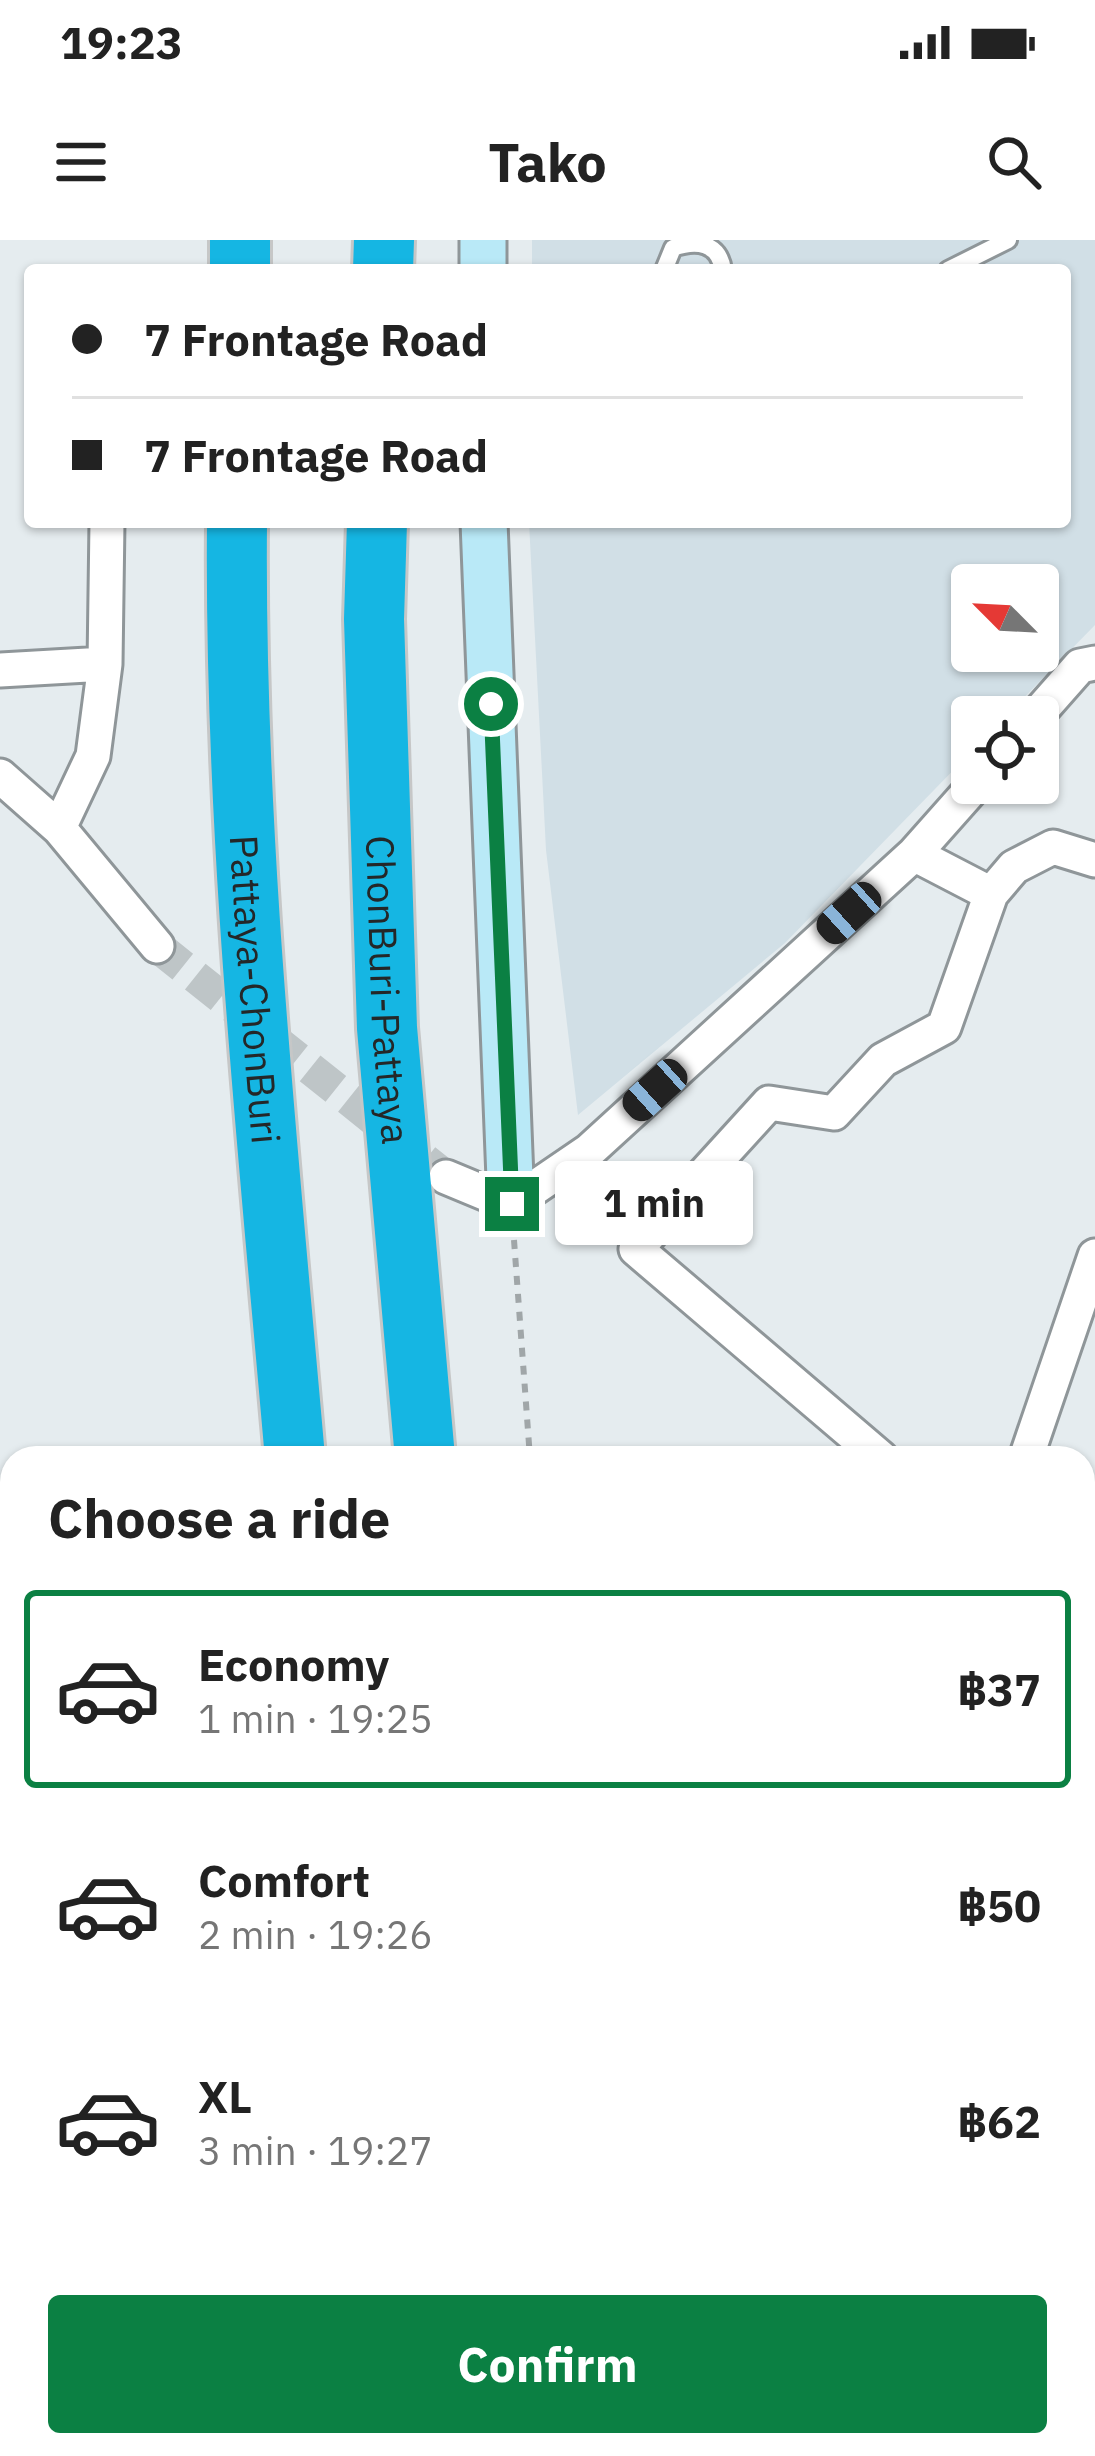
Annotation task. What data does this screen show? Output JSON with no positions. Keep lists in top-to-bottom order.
{
  "streets": {
    "highway": ["Pattaya-ChonBuri", "ChonBuri-Pattaya"]
  },
  "north": "top left",
  "page": {
    "status": "19:23",
    "header": "Tako",
    "banner": ["7 Frontage Road", "7 Frontage Road"],
    "bubble": "1 min",
    "heading": "Choose a ride",
    "list": [
      {
        "name": "Economy",
        "note": "1 min · 19:25",
        "value": "฿37"
      },
      {
        "name": "Comfort",
        "note": "2 min · 19:26",
        "value": "฿50"
      },
      {
        "name": "XL",
        "note": "3 min · 19:27",
        "value": "฿62"
      }
    ],
    "buttons": "Confirm"
  }
}
